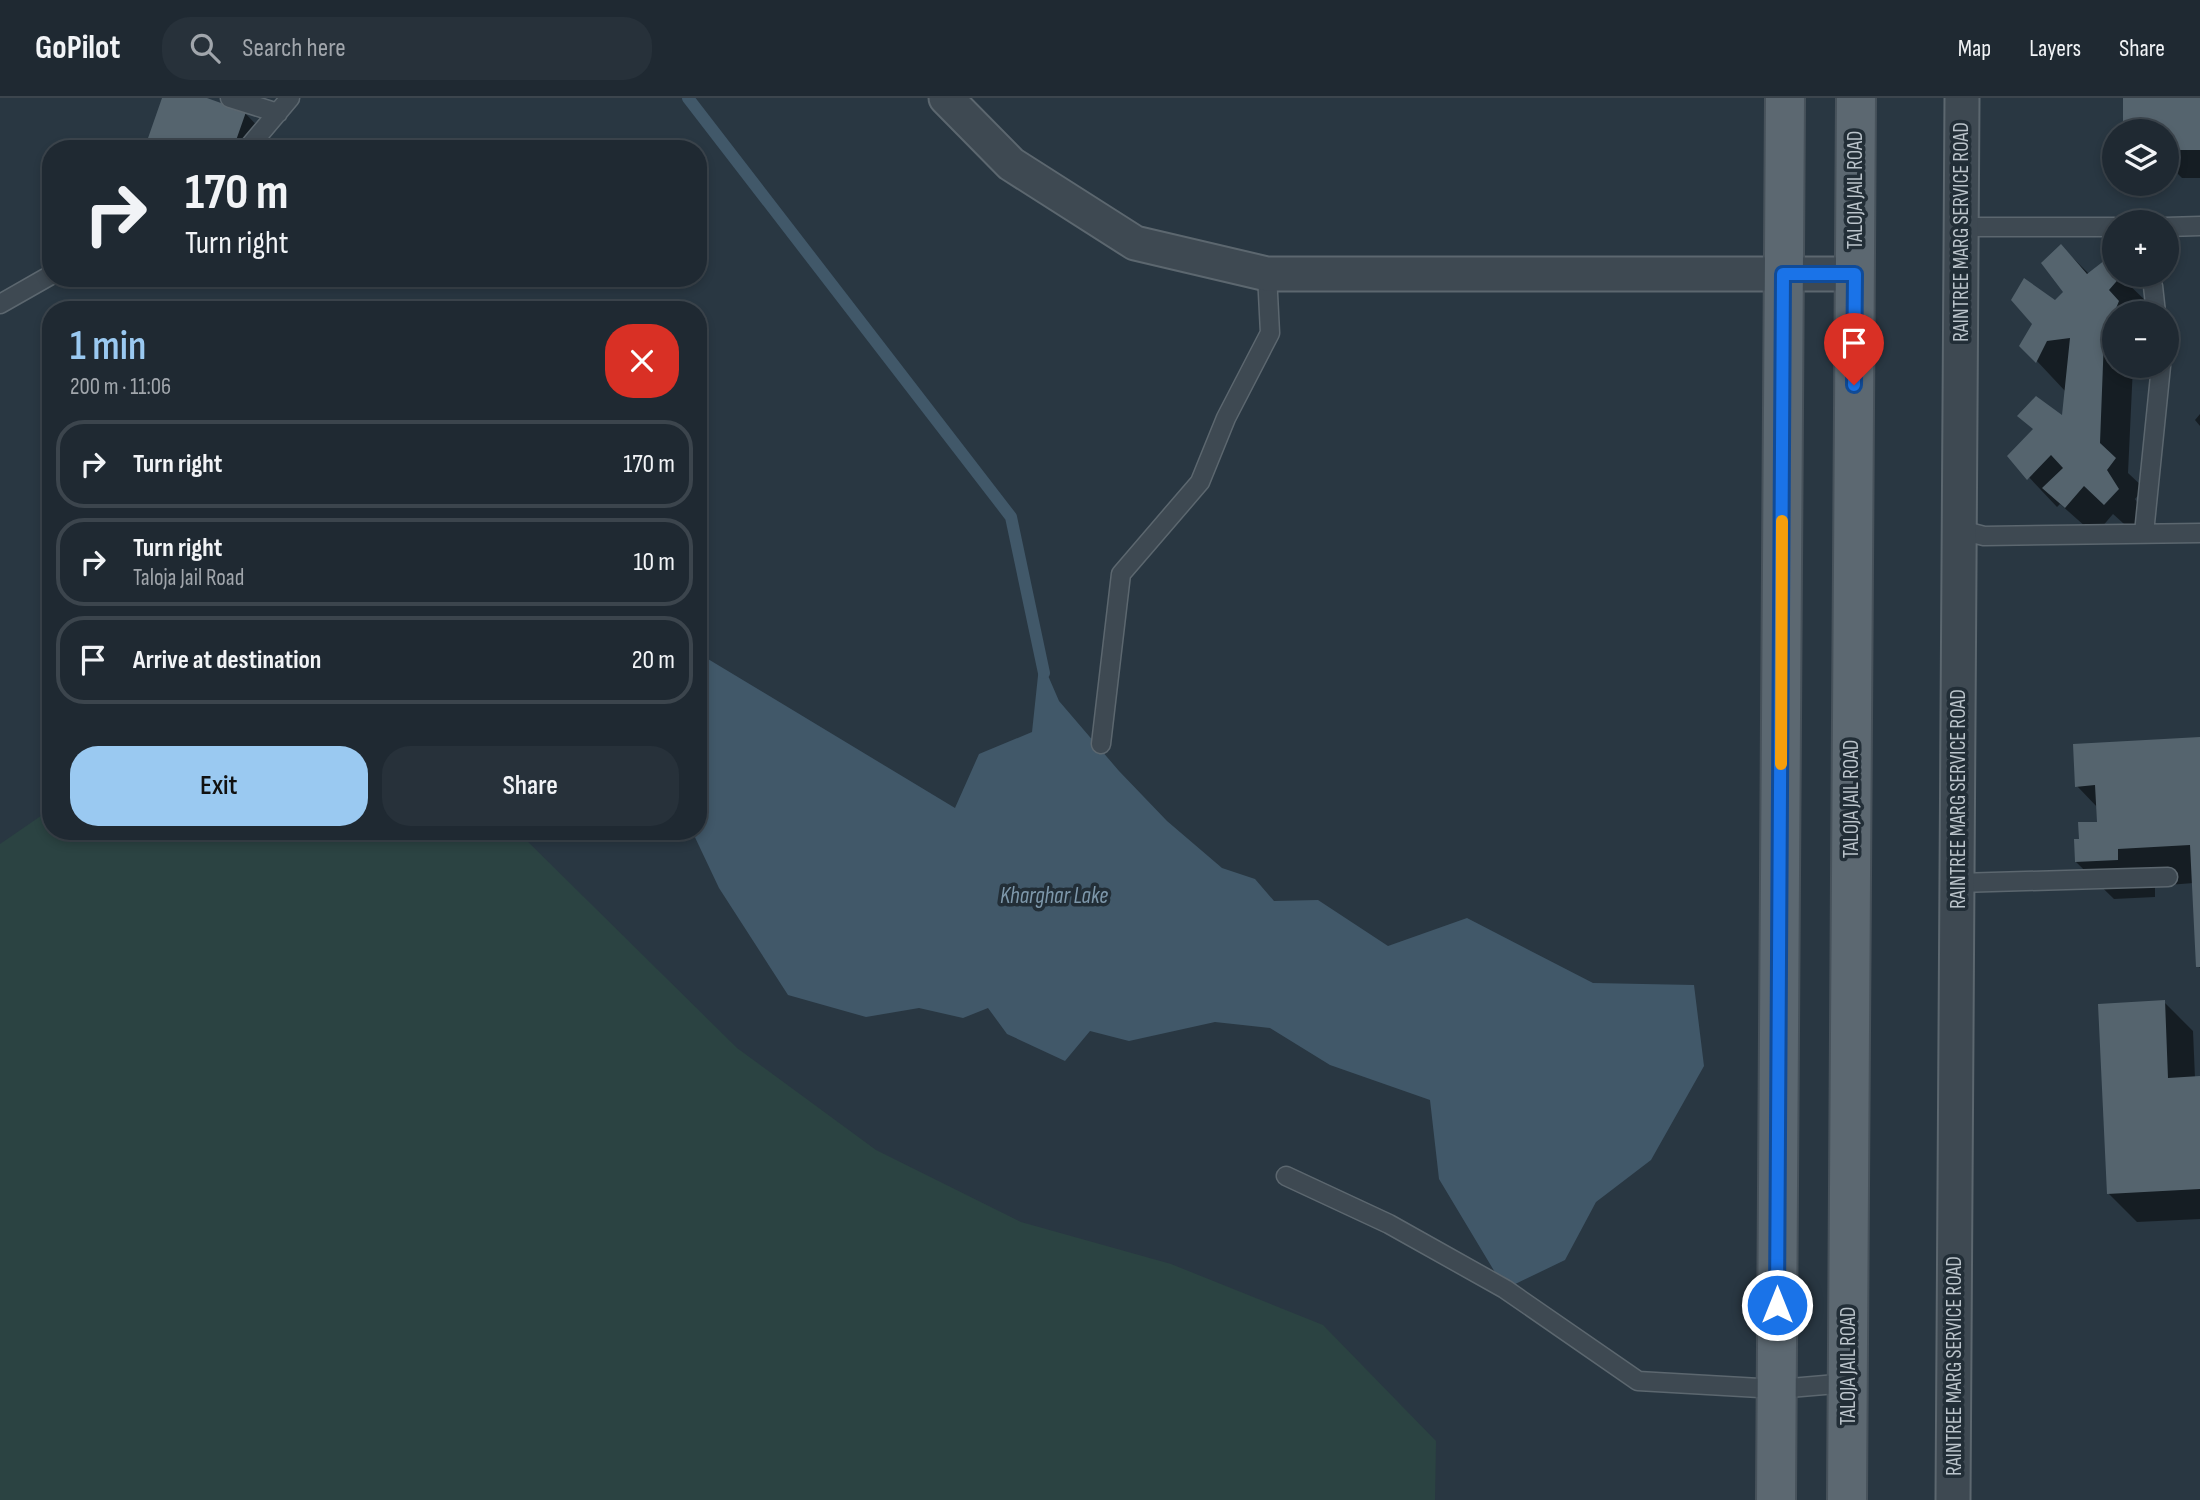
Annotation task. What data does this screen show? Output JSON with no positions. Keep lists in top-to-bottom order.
{
  "streets": {
    "main road": ["TALOJA JAIL ROAD"],
    "street": ["RAINTREE MARG SERVICE ROAD"]
  },
  "water": ["Kharghar Lake"],
  "page": {
    "header": "GoPilot",
    "search": "Search here",
    "nav": ["Map", "Layers", "Share"],
    "map_buttons": ["+", "−"],
    "turn": ["170 m", "Turn right"],
    "heading": ["1 min", "200 m · 11:06"],
    "list": [
      {
        "name": "Turn right",
        "value": "170 m"
      },
      {
        "name": "Turn right",
        "note": "Taloja Jail Road",
        "value": "10 m"
      },
      {
        "name": "Arrive at destination",
        "value": "20 m"
      }
    ],
    "buttons": ["Exit", "Share"]
  }
}
